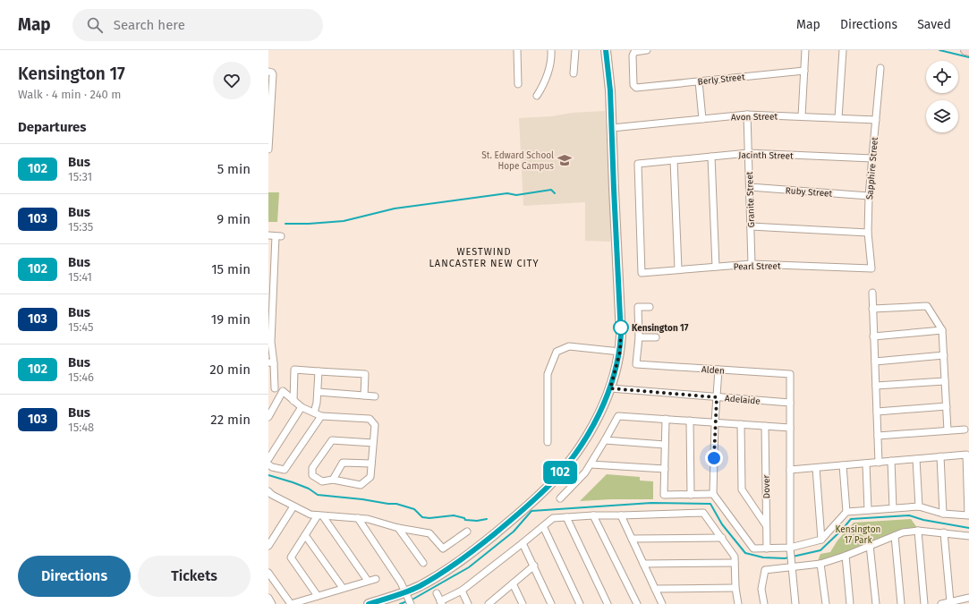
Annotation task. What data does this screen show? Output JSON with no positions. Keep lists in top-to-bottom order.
{
  "streets": {
    "street": [
      "Berly Street",
      "Avon Street",
      "Jacinth Street",
      "Sapphire Street",
      "Ruby Street",
      "Granite Street",
      "Pearl Street",
      "Alden",
      "Adelaide",
      "Dover"
    ]
  },
  "crossings": [
    ["Avon Street", "Sapphire Street"],
    ["Avon Street", "Granite Street"],
    ["Jacinth Street", "Sapphire Street"],
    ["Jacinth Street", "Granite Street"],
    ["Jacinth Street", "Pearl Street"],
    ["Sapphire Street", "Ruby Street"],
    ["Sapphire Street", "Pearl Street"],
    ["Ruby Street", "Granite Street"],
    ["Granite Street", "Pearl Street"],
    ["Alden", "Adelaide"]
  ],
  "districts": ["WESTWIND LANCASTER NEW CITY"],
  "parks": ["Kensington 17 Park"],
  "places": {
    "school or university": ["St. Edward School Hope Campus"],
    "other": ["Kensington 17"]
  },
  "lines": ["bus line 102"],
  "page": {
    "header": "Map",
    "search": "Search here",
    "nav": ["Map", "Directions", "Saved"],
    "heading": [
      ["Kensington 17", "Walk · 4 min · 240 m"],
      "Departures"
    ],
    "on_map": "102",
    "list": [
      {
        "mark": "102",
        "name": "Bus",
        "note": "15:31",
        "value": "5 min"
      },
      {
        "mark": "103",
        "name": "Bus",
        "note": "15:35",
        "value": "9 min"
      },
      {
        "mark": "102",
        "name": "Bus",
        "note": "15:41",
        "value": "15 min"
      },
      {
        "mark": "103",
        "name": "Bus",
        "note": "15:45",
        "value": "19 min"
      },
      {
        "mark": "102",
        "name": "Bus",
        "note": "15:46",
        "value": "20 min"
      },
      {
        "mark": "103",
        "name": "Bus",
        "note": "15:48",
        "value": "22 min"
      }
    ],
    "buttons": ["Directions", "Tickets"]
  }
}
